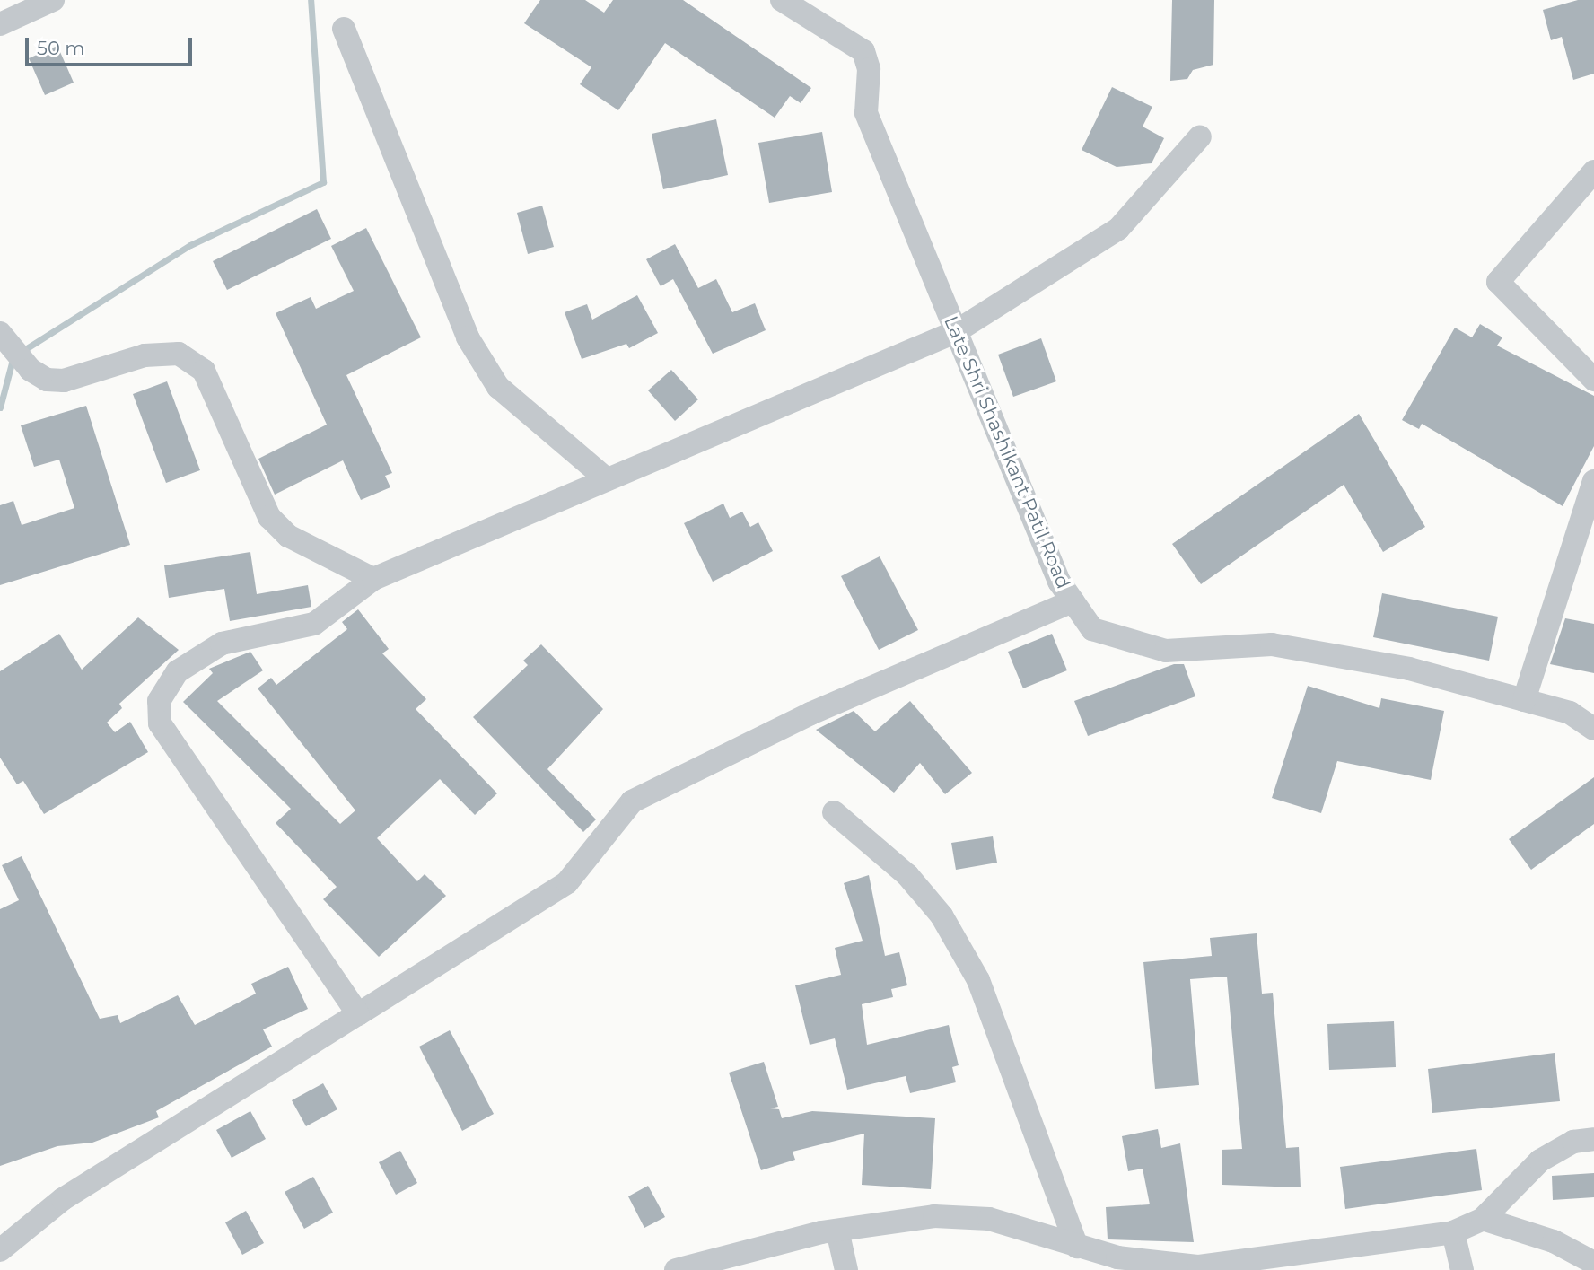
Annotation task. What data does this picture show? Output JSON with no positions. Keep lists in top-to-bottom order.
{
  "streets": {
    "street": ["Late Shri Shashikant Patil Road"]
  },
  "scale_bar": "50 m"
}
